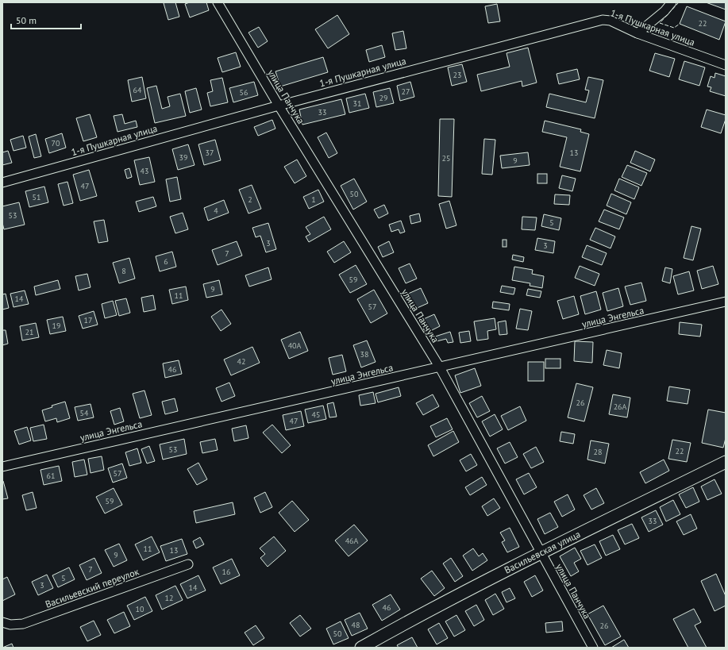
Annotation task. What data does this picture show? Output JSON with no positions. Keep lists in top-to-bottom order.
{
  "streets": {
    "main road": ["Васильевская улица"],
    "street": [
      "1-я Пушкарная улица",
      "улица Панчука",
      "улица Энгельса",
      "Васильевский переулок"
    ]
  },
  "crossings": [
    ["1-я Пушкарная улица", "улица Панчука"],
    ["улица Панчука", "улица Энгельса"],
    ["улица Панчука", "Васильевская улица"]
  ],
  "house_numbers": [
    "22",
    "23",
    "64",
    "27",
    "56",
    "29",
    "31",
    "33",
    "70",
    "37",
    "13",
    "39",
    "25",
    "9",
    "43",
    "47",
    "50",
    "51",
    "2",
    "1",
    "4",
    "53",
    "5",
    "3",
    "3",
    "7",
    "6",
    "8",
    "59",
    "9",
    "11",
    "14",
    "57",
    "17",
    "19",
    "21",
    "40А",
    "38",
    "42",
    "46",
    "26",
    "26А",
    "54",
    "45",
    "47",
    "53",
    "22",
    "28",
    "57",
    "61",
    "59",
    "33",
    "46А",
    "11",
    "13",
    "9",
    "7",
    "16",
    "5",
    "3",
    "14",
    "12",
    "46",
    "10",
    "48",
    "26",
    "50"
  ],
  "scale_bar": "50 m"
}
